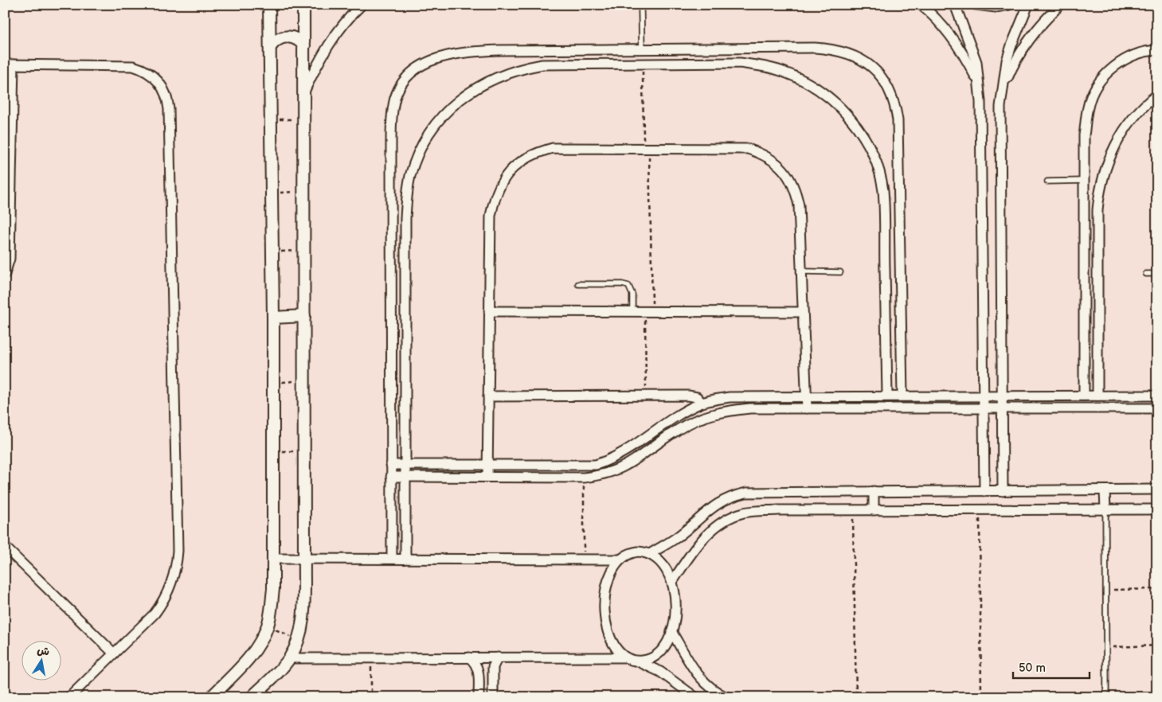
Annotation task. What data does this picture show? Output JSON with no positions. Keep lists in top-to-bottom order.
{
  "scale_bar": "50 m",
  "north": "top"
}
